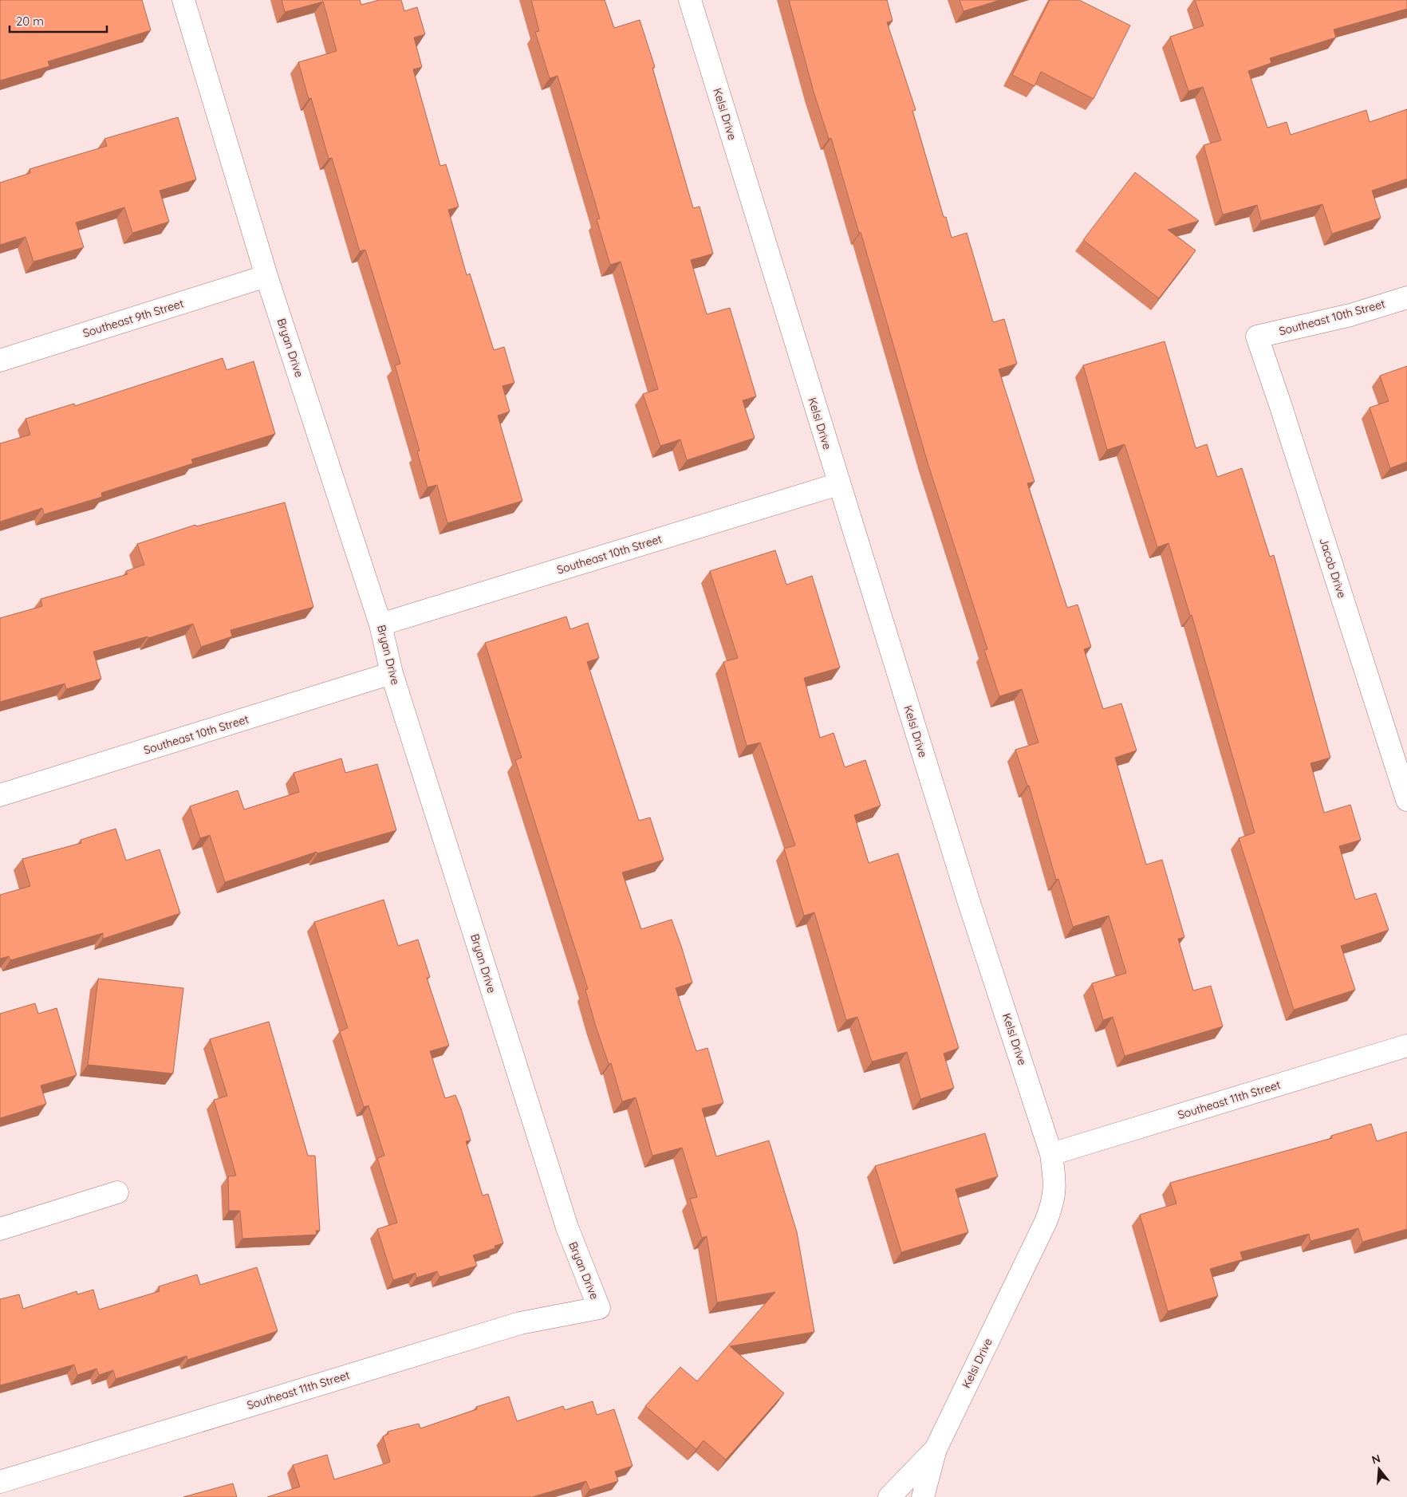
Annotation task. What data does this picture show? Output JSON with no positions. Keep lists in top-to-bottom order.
{
  "streets": {
    "street": [
      "Kelsi Drive",
      "Southeast 10th Street",
      "Southeast 9th Street",
      "Bryan Drive",
      "Jacob Drive",
      "Southeast 11th Street"
    ]
  },
  "crossings": [
    ["Kelsi Drive", "Southeast 10th Street"],
    ["Kelsi Drive", "Southeast 11th Street"],
    ["Southeast 10th Street", "Bryan Drive"],
    ["Southeast 10th Street", "Jacob Drive"],
    ["Southeast 9th Street", "Bryan Drive"],
    ["Bryan Drive", "Southeast 11th Street"]
  ],
  "scale_bar": "20 m",
  "north": "top"
}
